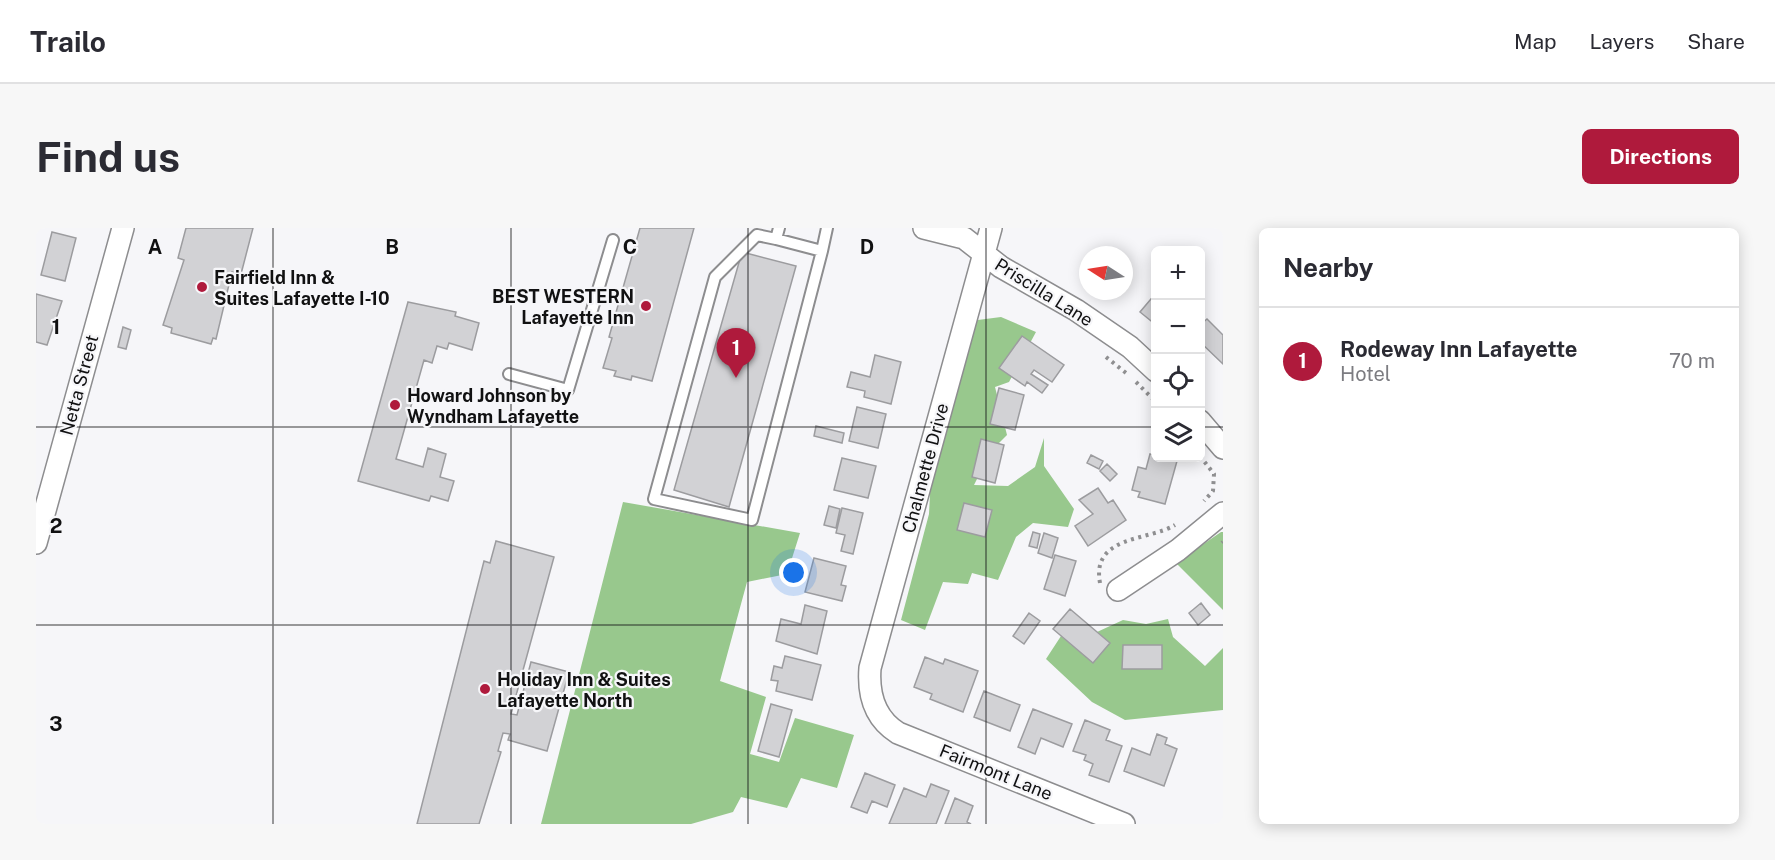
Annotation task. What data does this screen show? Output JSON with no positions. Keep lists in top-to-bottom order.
{
  "streets": {
    "street": [
      "Priscilla Lane",
      "Netta Street",
      "Chalmette Drive",
      "Fairmont Lane"
    ]
  },
  "crossings": [
    ["Priscilla Lane", "Chalmette Drive"],
    ["Chalmette Drive", "Fairmont Lane"]
  ],
  "places": [
    "Fairfield Inn & Suites Lafayette I-10",
    "BEST WESTERN Lafayette Inn",
    "Howard Johnson by Wyndham Lafayette",
    "Holiday Inn & Suites Lafayette North"
  ],
  "north": "left",
  "page": {
    "header": "Trailo",
    "nav": ["Map", "Layers", "Share"],
    "buttons": "Directions",
    "title": "Find us",
    "heading": "Nearby",
    "map_buttons": ["+", "−"],
    "list": [
      {
        "mark": "1",
        "name": "Rodeway Inn Lafayette",
        "note": "Hotel",
        "value": "70 m"
      }
    ],
    "pins": "1"
  },
  "grid": {
    "columns": [
      "A",
      "B",
      "C",
      "D"
    ],
    "rows": ["1", "2", "3"]
  }
}
